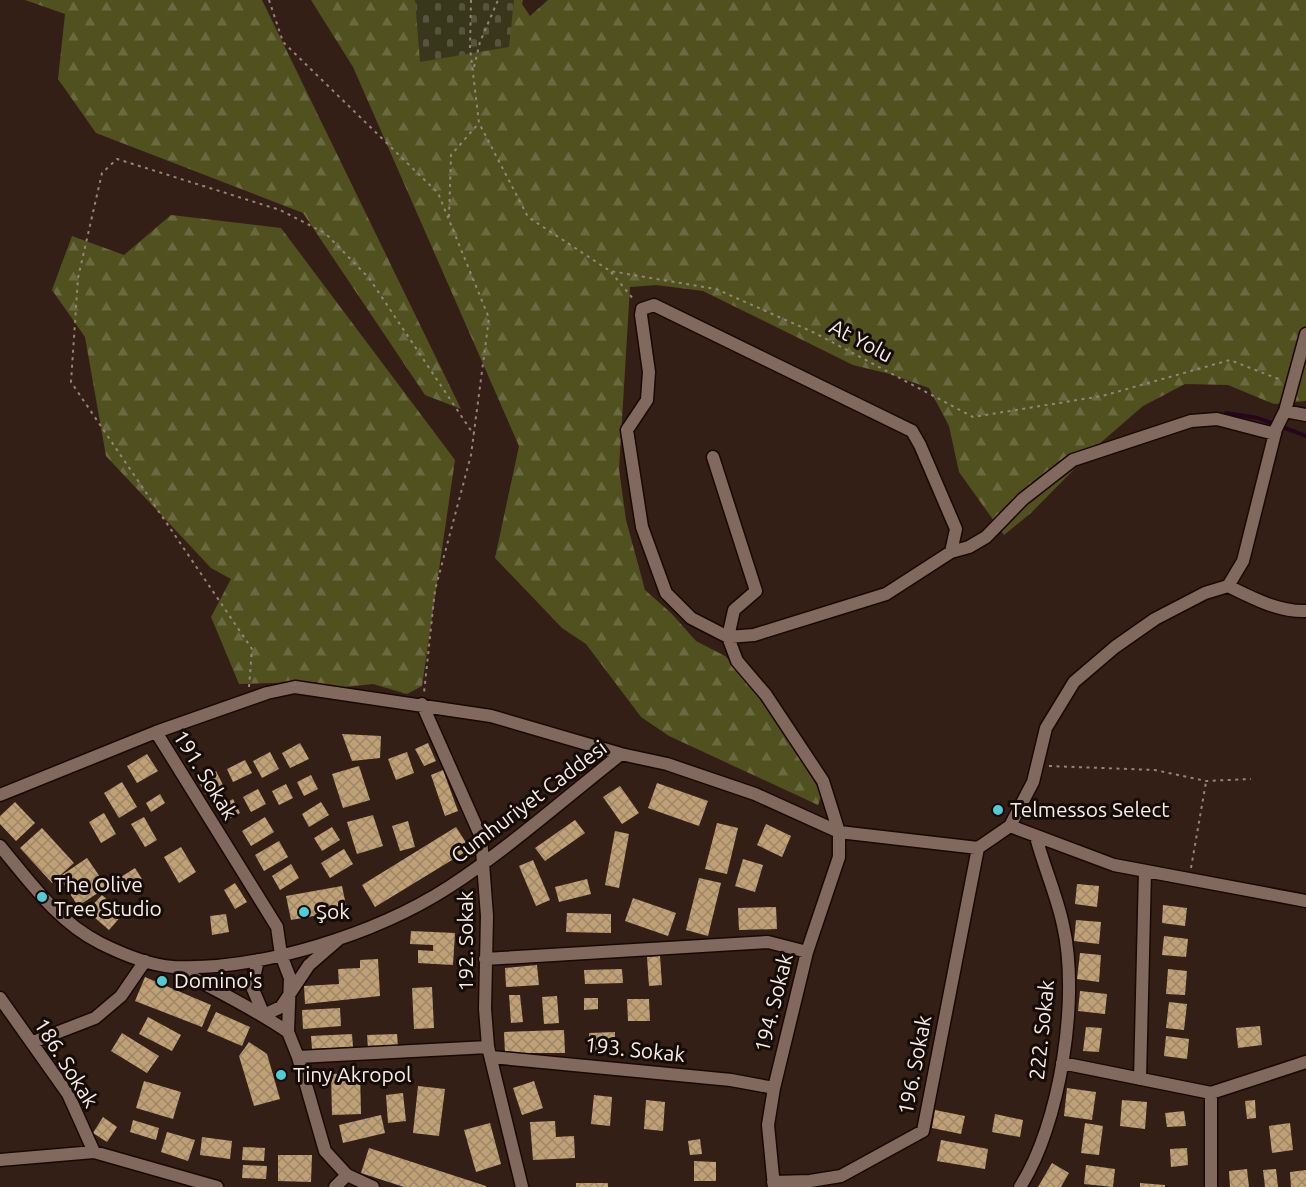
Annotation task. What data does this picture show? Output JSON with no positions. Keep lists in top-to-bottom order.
{
  "streets": {
    "street": [
      "191. Sokak",
      "Cumhuriyet Caddesi",
      "192. Sokak",
      "194. Sokak",
      "222. Sokak",
      "193. Sokak",
      "186. Sokak",
      "196. Sokak"
    ],
    "path": ["At Yolu"]
  },
  "crossings": [
    ["191. Sokak", "Cumhuriyet Caddesi"],
    ["Cumhuriyet Caddesi", "192. Sokak"],
    ["Cumhuriyet Caddesi", "194. Sokak"],
    ["Cumhuriyet Caddesi", "196. Sokak"],
    ["192. Sokak", "193. Sokak"],
    ["194. Sokak", "193. Sokak"],
    ["194. Sokak", "196. Sokak"]
  ],
  "places": [
    "Telmessos Select",
    "The Olive Tree Studio",
    "Şok",
    "Domino's",
    "Tiny Akropol"
  ]
}
